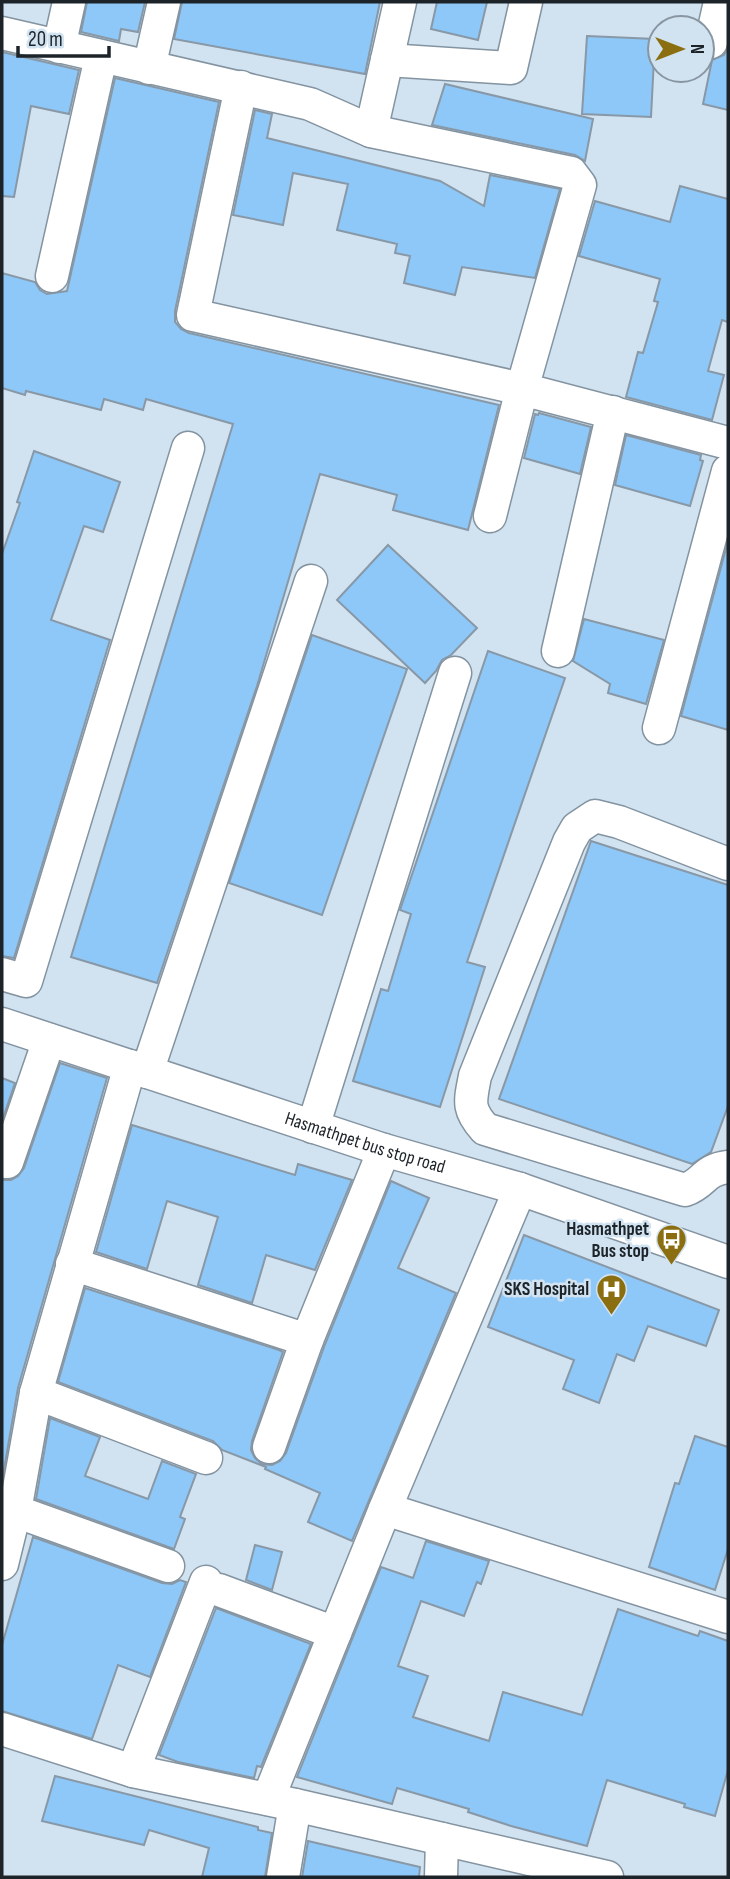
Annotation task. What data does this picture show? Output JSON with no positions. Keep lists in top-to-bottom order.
{
  "streets": {
    "street": ["Hasmathpet bus stop road"]
  },
  "places": {
    "bus stop": ["Hasmathpet Bus stop"],
    "hospital": ["SKS Hospital"]
  },
  "scale_bar": "20 m",
  "north": "right"
}
